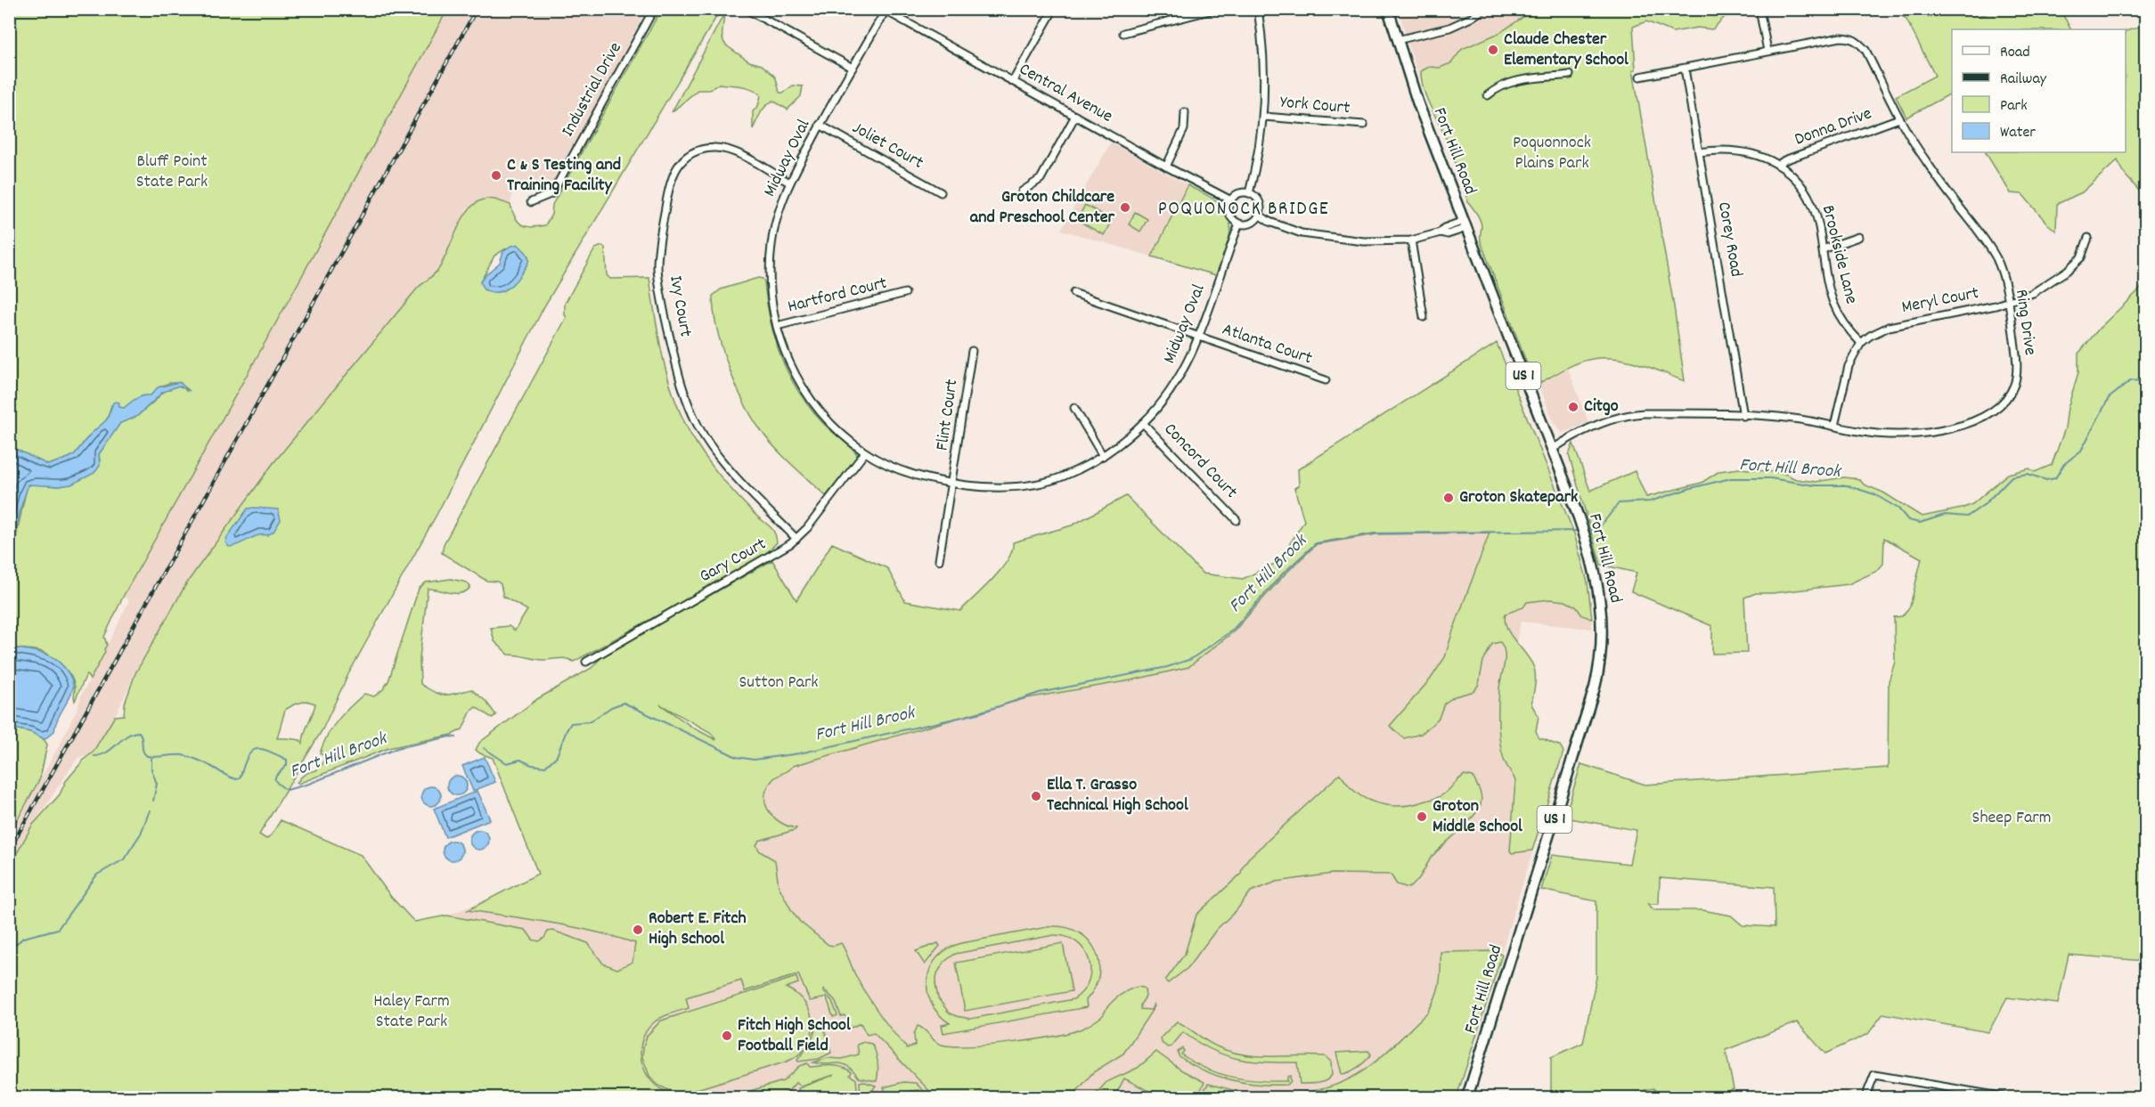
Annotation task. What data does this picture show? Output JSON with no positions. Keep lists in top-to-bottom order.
{
  "streets": {
    "main road": ["Fort Hill Road", "US 1"],
    "street": [
      "Industrial Drive",
      "Central Avenue",
      "York Court",
      "Donna Drive",
      "Joliet Court",
      "Midway Oval",
      "Corey Road",
      "Brookside Lane",
      "Hartford Court",
      "Meryl Court",
      "Ivy Court",
      "Ring Drive",
      "Atlanta Court",
      "Flint Court",
      "Concord Court",
      "Gary Court"
    ]
  },
  "crossings": [
    ["Central Avenue", "Midway Oval"],
    ["Donna Drive", "Brookside Lane"],
    ["Donna Drive", "Ring Drive"],
    ["Joliet Court", "Midway Oval"],
    ["Fort Hill Road", "Ring Drive"],
    ["Midway Oval", "Hartford Court"],
    ["Midway Oval", "Ivy Court"],
    ["Midway Oval", "Atlanta Court"],
    ["Midway Oval", "Flint Court"],
    ["Midway Oval", "Concord Court"],
    ["Midway Oval", "Gary Court"],
    ["Corey Road", "Brookside Lane"],
    ["Corey Road", "Ring Drive"],
    ["Brookside Lane", "Meryl Court"],
    ["Meryl Court", "Ring Drive"],
    ["Ivy Court", "Gary Court"]
  ],
  "districts": ["POQUONOCK BRIDGE"],
  "water": ["Fort Hill Brook"],
  "parks": [
    "Poquonnock Plains Park",
    "Bluff Point State Park",
    "Sutton Park",
    "Sheep Farm",
    "Haley Farm State Park"
  ],
  "places": [
    "Claude Chester Elementary School",
    "C & S Testing and Training Facility",
    "Groton Childcare and Preschool Center",
    "Citgo",
    "Groton Skatepark",
    "Ella T. Grasso Technical High School",
    "Groton Middle School",
    "Robert E. Fitch High School",
    "Fitch High School Football Field"
  ],
  "legend": [
    "Road",
    "Railway",
    "Park",
    "Water"
  ]
}
